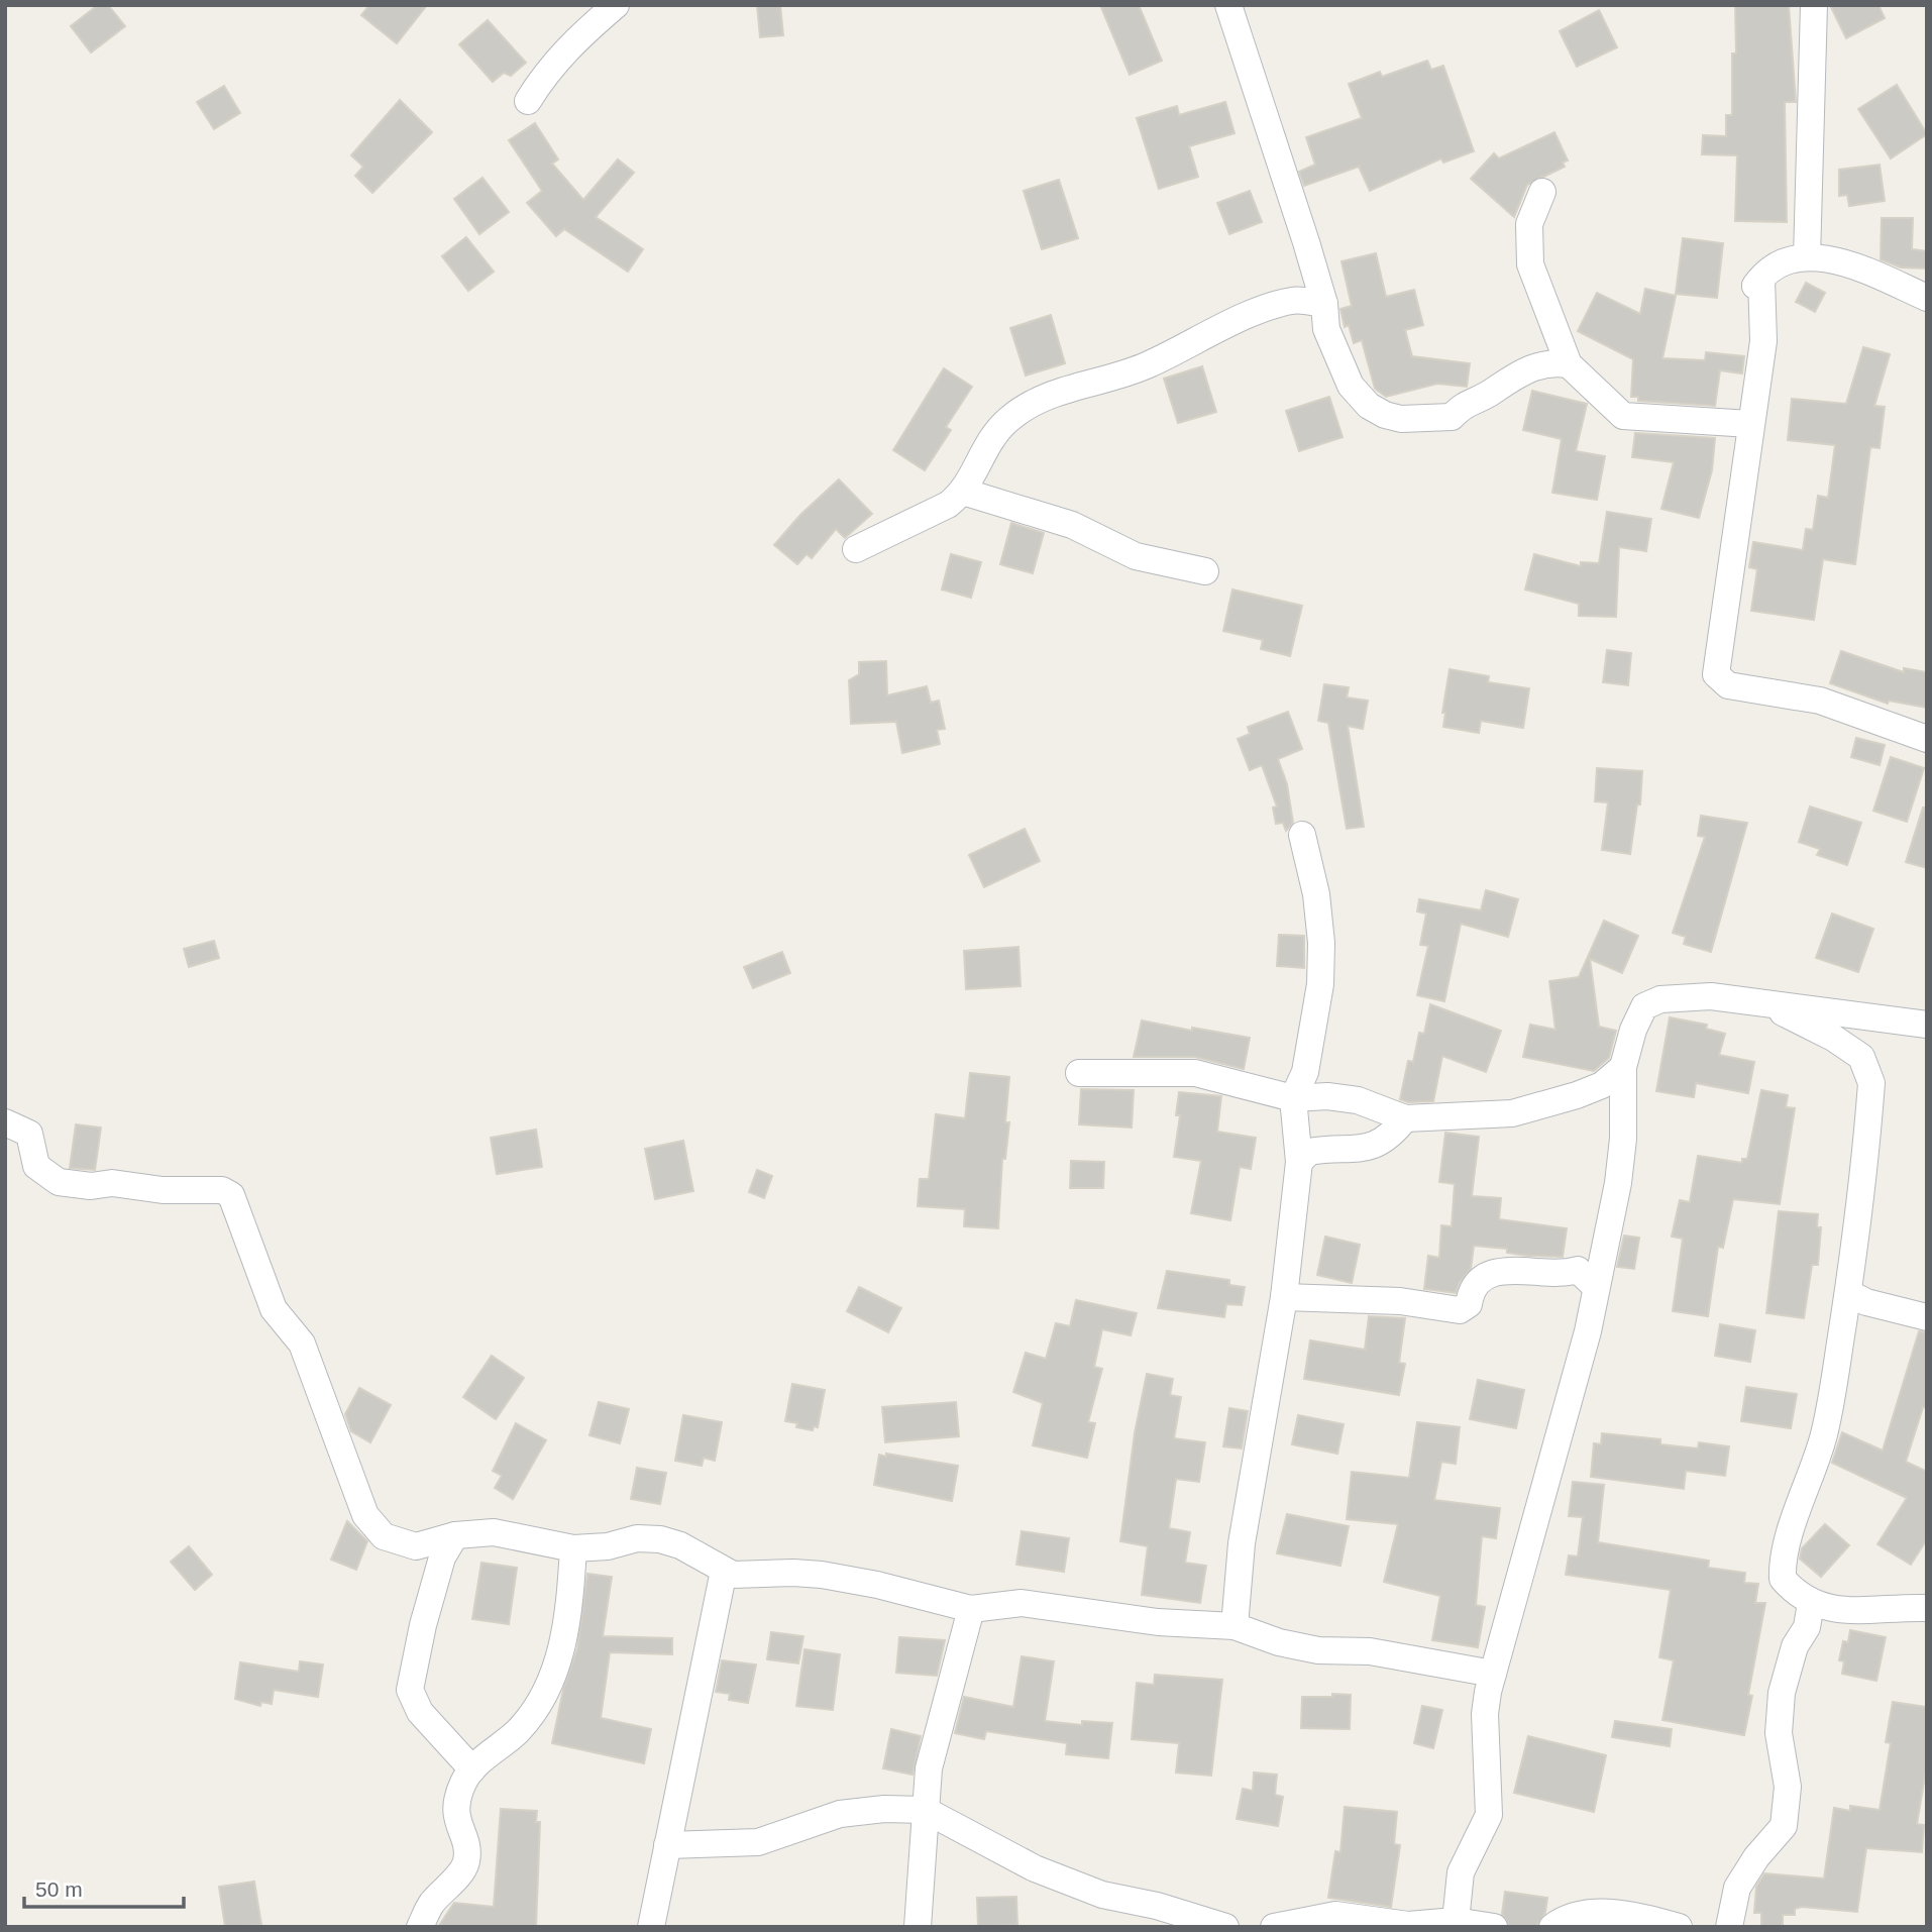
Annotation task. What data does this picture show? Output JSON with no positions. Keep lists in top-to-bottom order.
{
  "scale_bar": "50 m"
}
